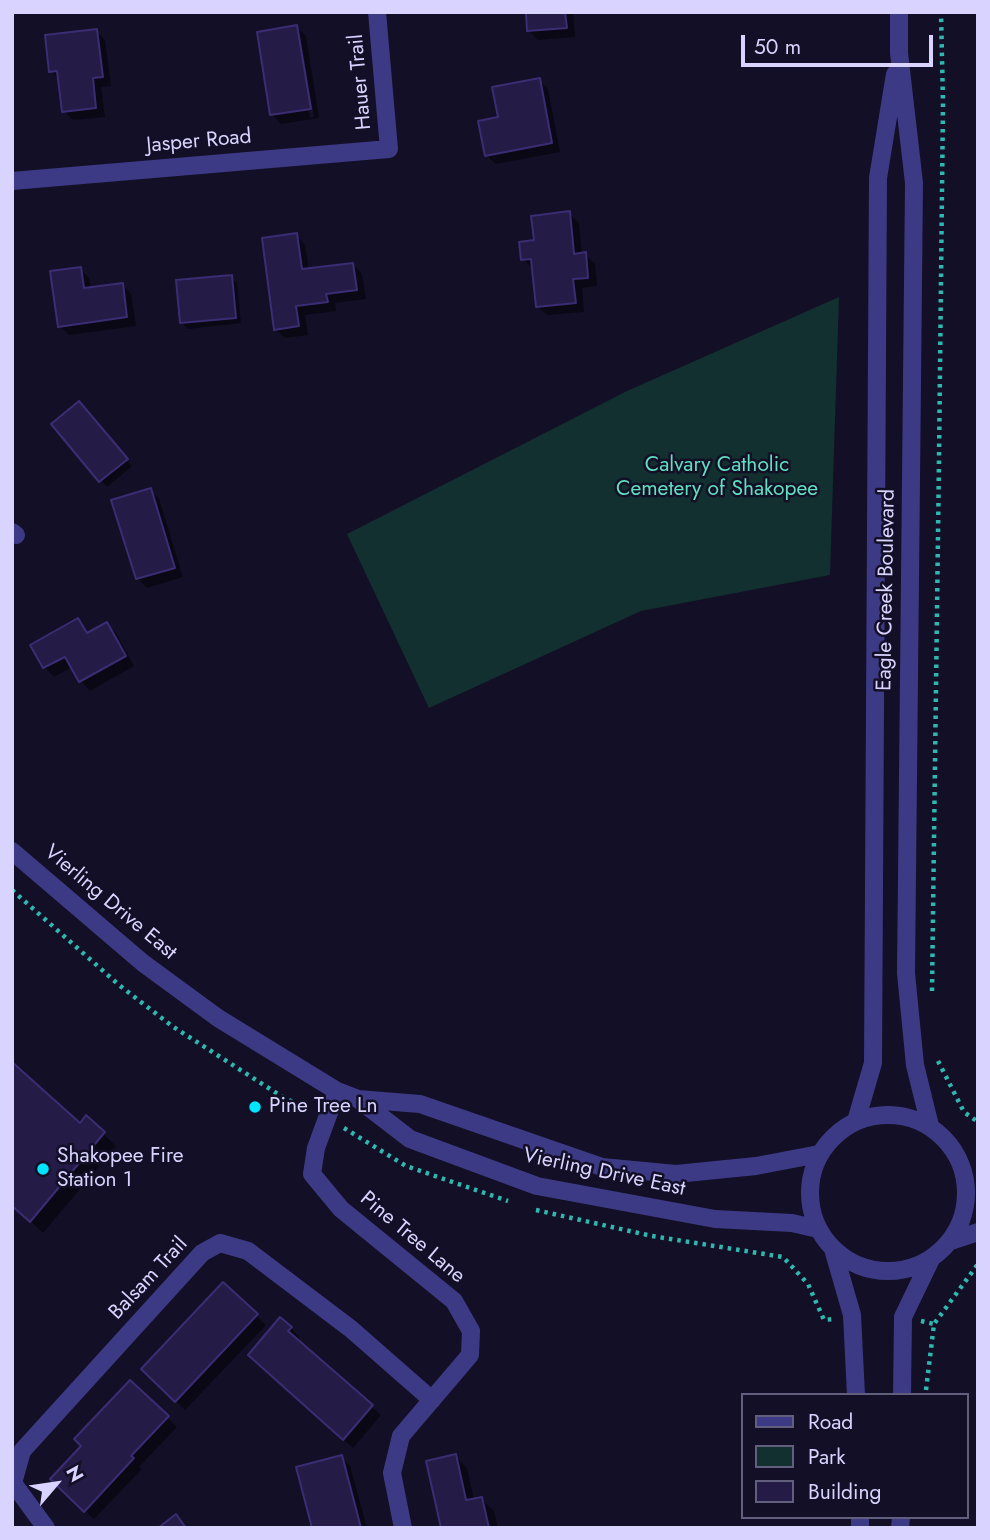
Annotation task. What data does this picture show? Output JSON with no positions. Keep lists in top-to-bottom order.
{
  "streets": {
    "street": [
      "Hauer Trail",
      "Jasper Road",
      "Eagle Creek Boulevard",
      "Vierling Drive East",
      "Pine Tree Lane",
      "Balsam Trail"
    ]
  },
  "crossings": [
    ["Hauer Trail", "Jasper Road"],
    ["Eagle Creek Boulevard", "Vierling Drive East"],
    ["Vierling Drive East", "Pine Tree Lane"],
    ["Pine Tree Lane", "Balsam Trail"]
  ],
  "parks": ["Calvary Catholic Cemetery of Shakopee"],
  "places": ["Pine Tree Ln", "Shakopee Fire Station 1"],
  "legend": ["Road", "Park", "Building"],
  "scale_bar": "50 m",
  "north": "top right"
}
